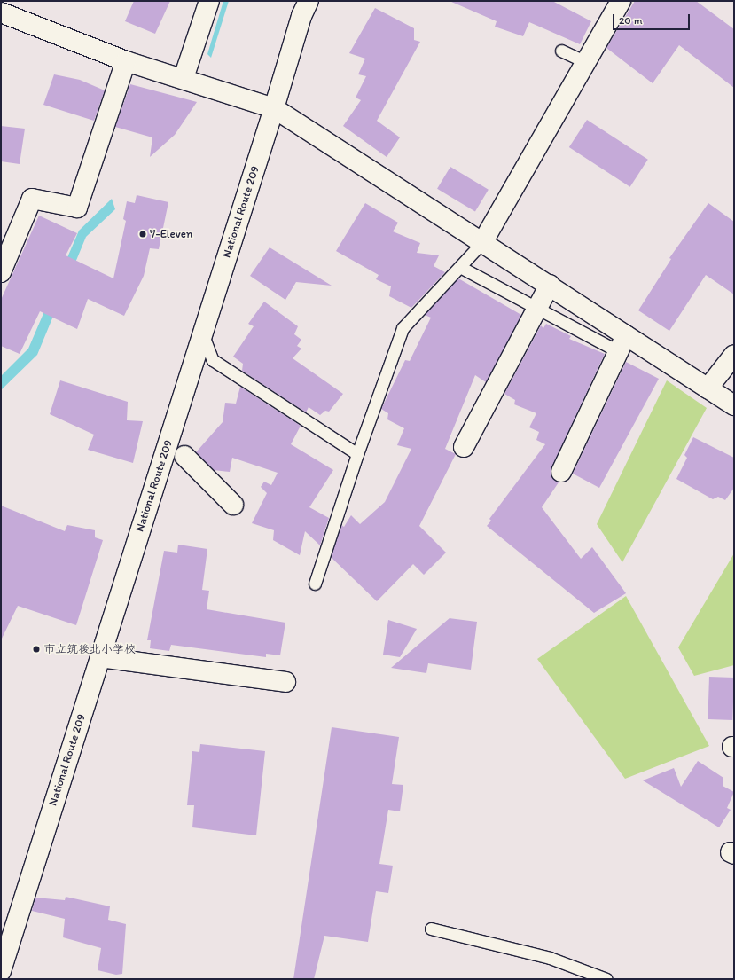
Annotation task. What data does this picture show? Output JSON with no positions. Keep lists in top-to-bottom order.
{
  "streets": {
    "main road": ["National Route 209"]
  },
  "places": ["7-Eleven", "市立筑後北小学校"],
  "scale_bar": "20 m"
}
